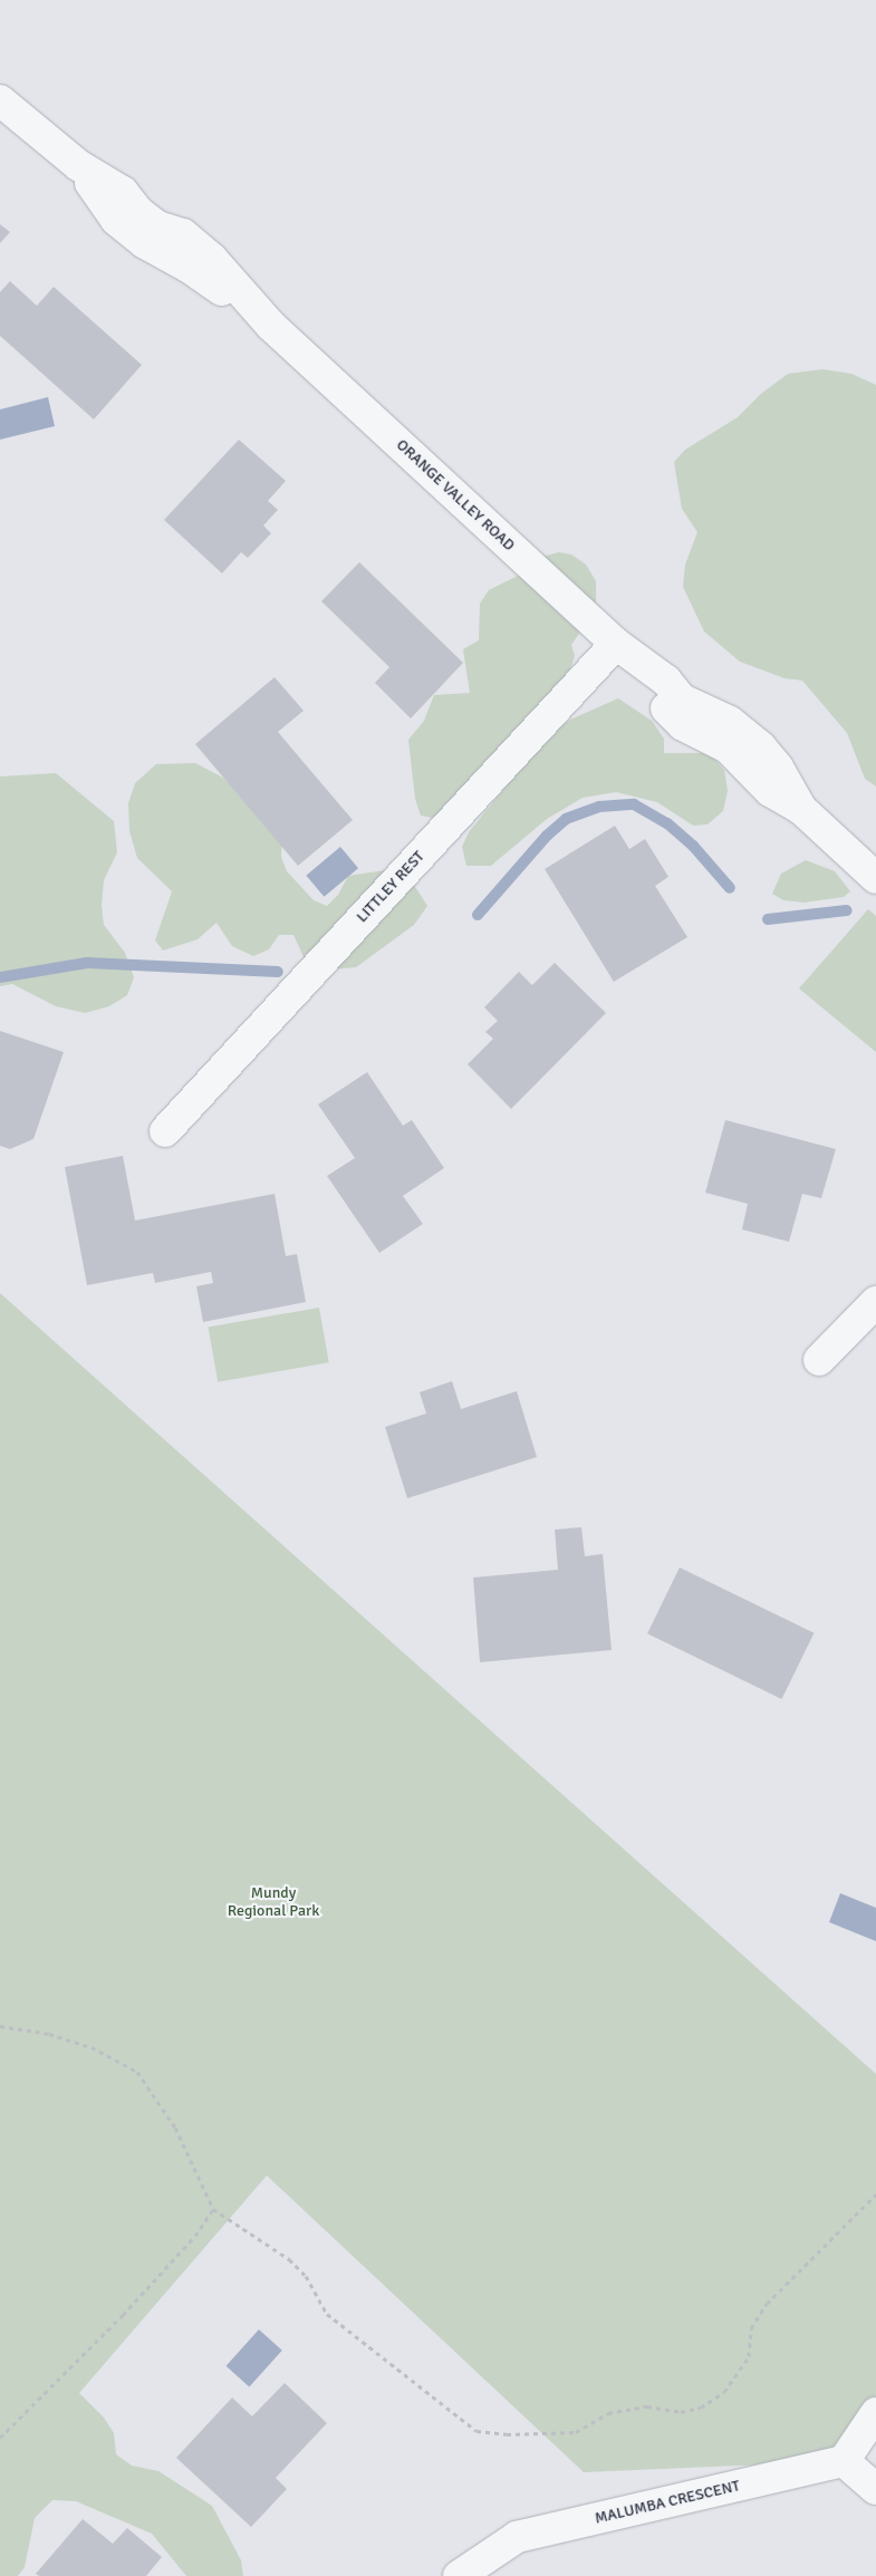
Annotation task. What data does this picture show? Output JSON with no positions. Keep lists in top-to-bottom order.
{
  "streets": {
    "street": ["ORANGE VALLEY ROAD", "LITTLEY REST", "MALUMBA CRESCENT"]
  },
  "crossings": [
    ["ORANGE VALLEY ROAD", "LITTLEY REST"]
  ],
  "parks": ["Mundy Regional Park"]
}
